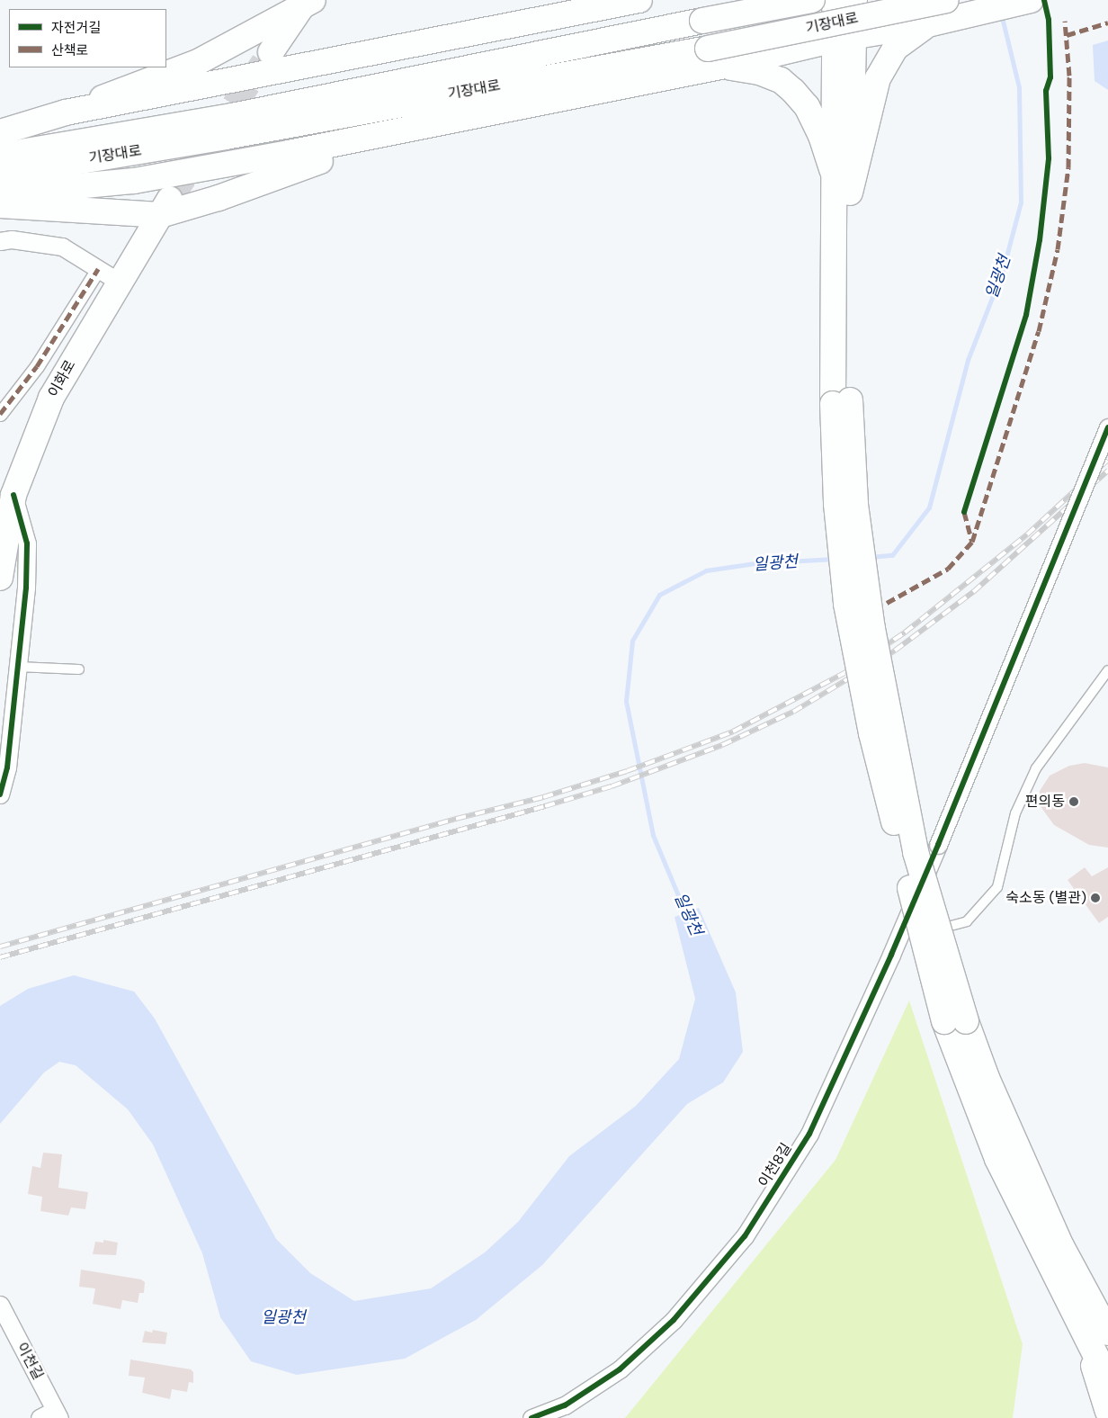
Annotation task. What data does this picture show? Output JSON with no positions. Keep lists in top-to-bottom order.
{
  "streets": {
    "main road": ["기장대로", "이화로"],
    "street": ["이천8길", "이천길"]
  },
  "water": ["일광천"],
  "places": ["편의동", "숙소동 (별관)"],
  "legend": ["자전거길", "산책로"]
}
